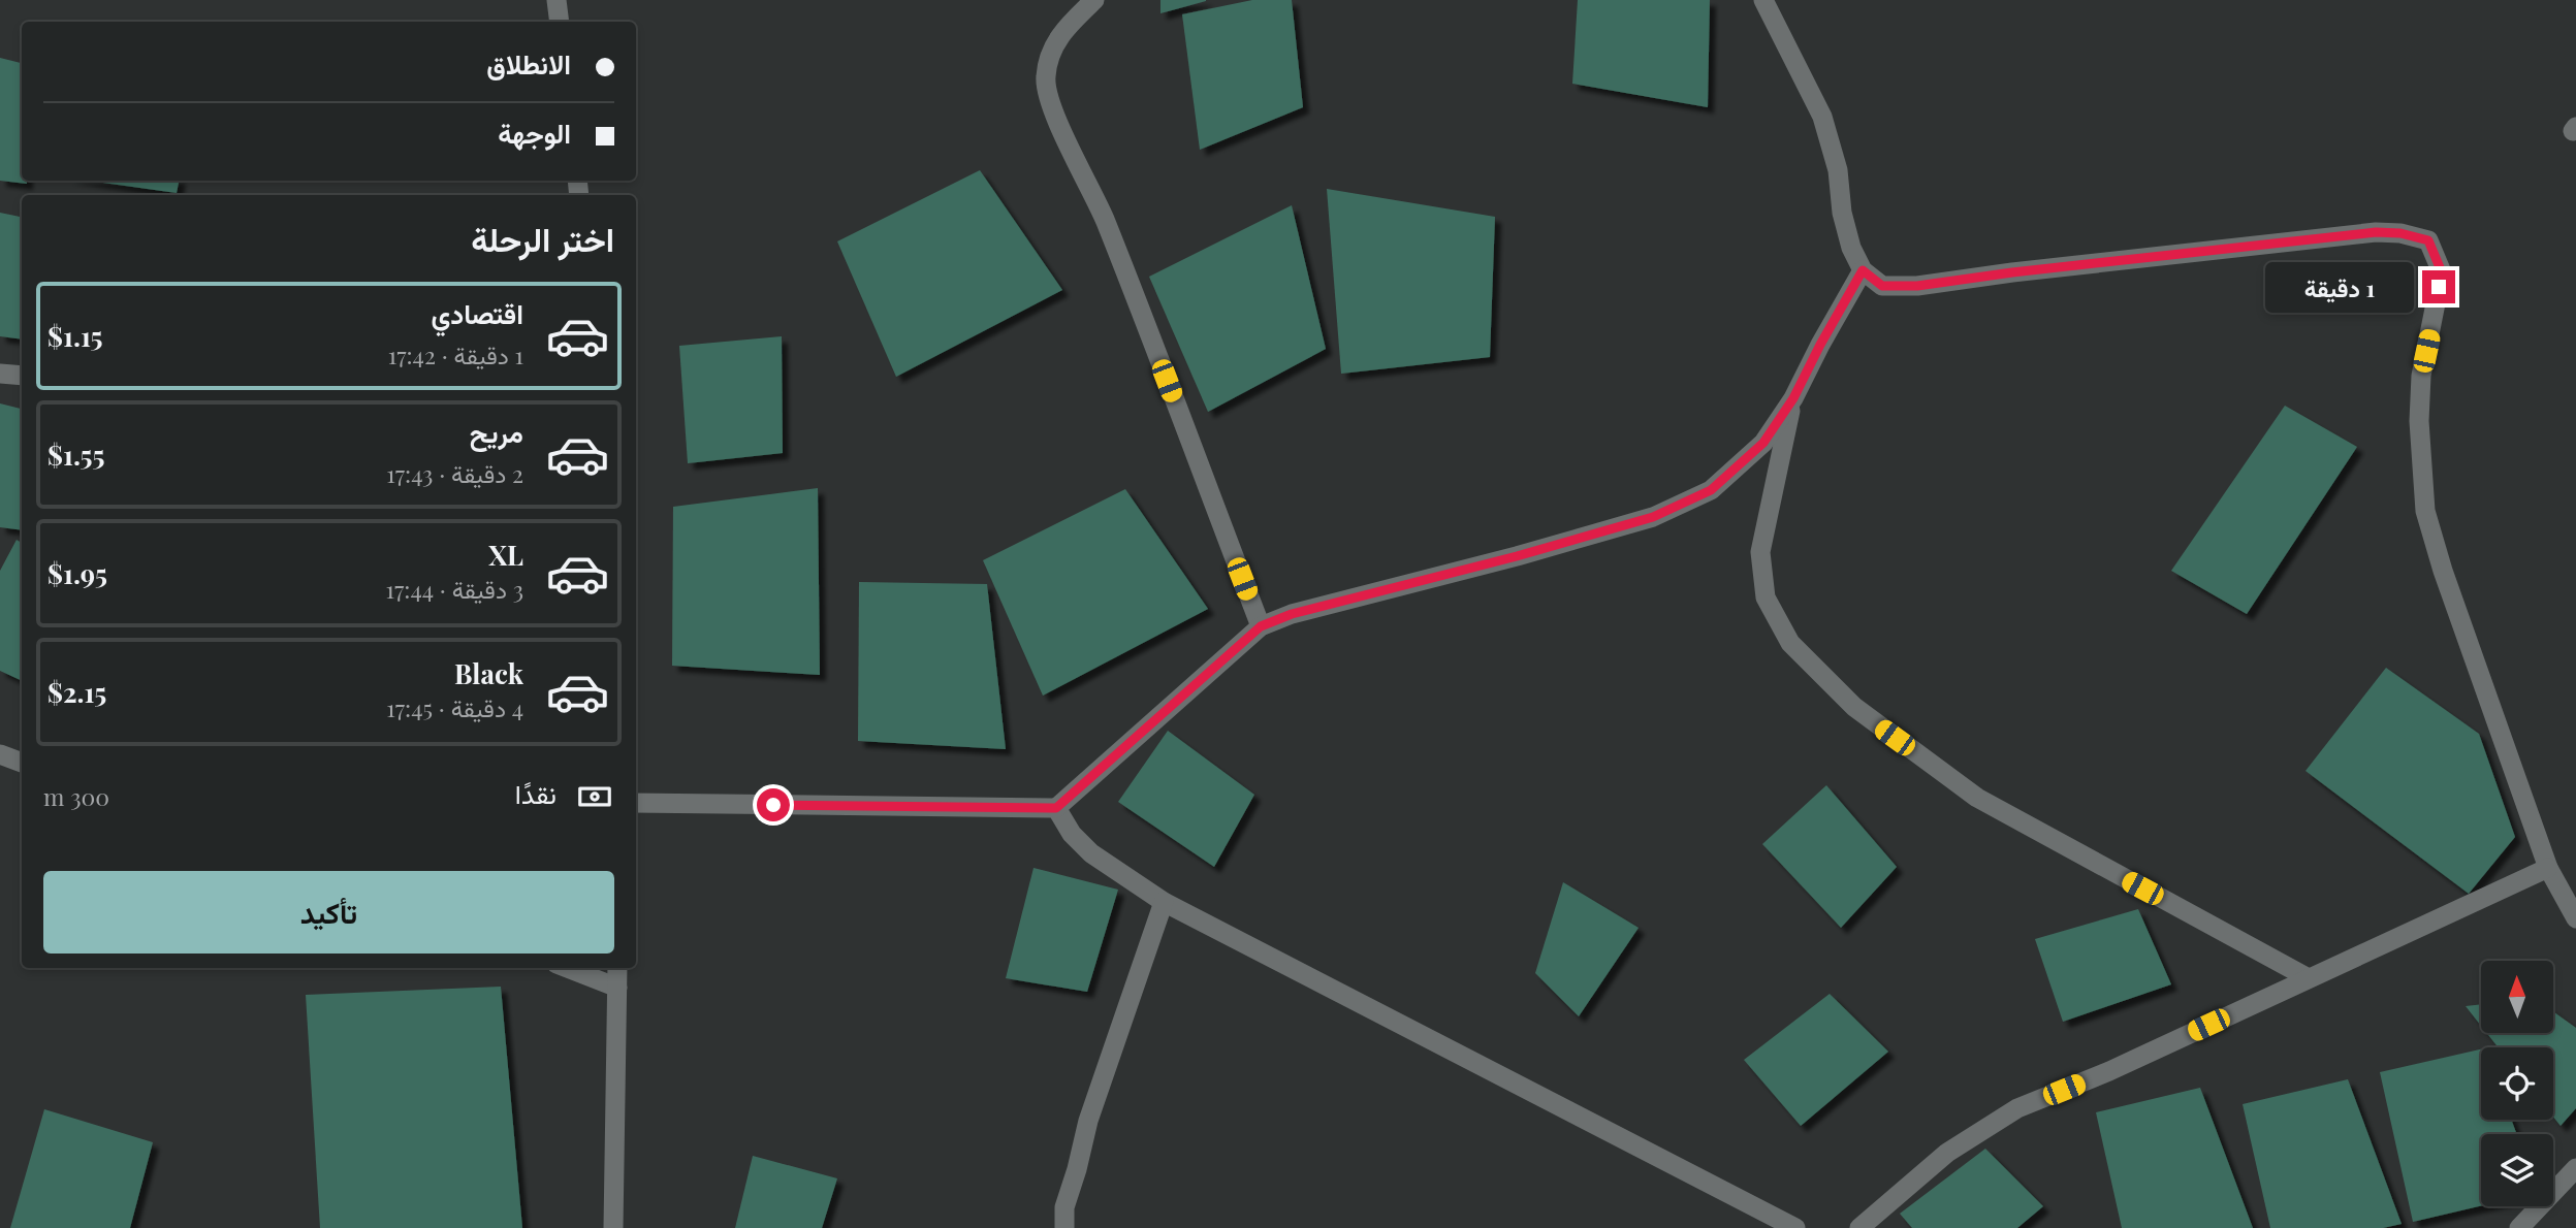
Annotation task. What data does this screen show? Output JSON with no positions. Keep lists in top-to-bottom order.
{
  "north": "top",
  "page": {
    "banner": ["الانطلاق", "الوجهة"],
    "heading": "اختر الرحلة",
    "bubble": "1 دقيقة",
    "list": [
      {
        "name": "اقتصادي",
        "note": "1 دقيقة · 17:42",
        "value": "$1.15"
      },
      {
        "name": "مريح",
        "note": "2 دقيقة · 17:43",
        "value": "$1.55"
      },
      {
        "name": "XL",
        "note": "3 دقيقة · 17:44",
        "value": "$1.95"
      },
      {
        "name": "Black",
        "note": "4 دقيقة · 17:45",
        "value": "$2.15"
      }
    ],
    "pay": ["نقدًا", "300 m"],
    "buttons": "تأكيد"
  }
}
